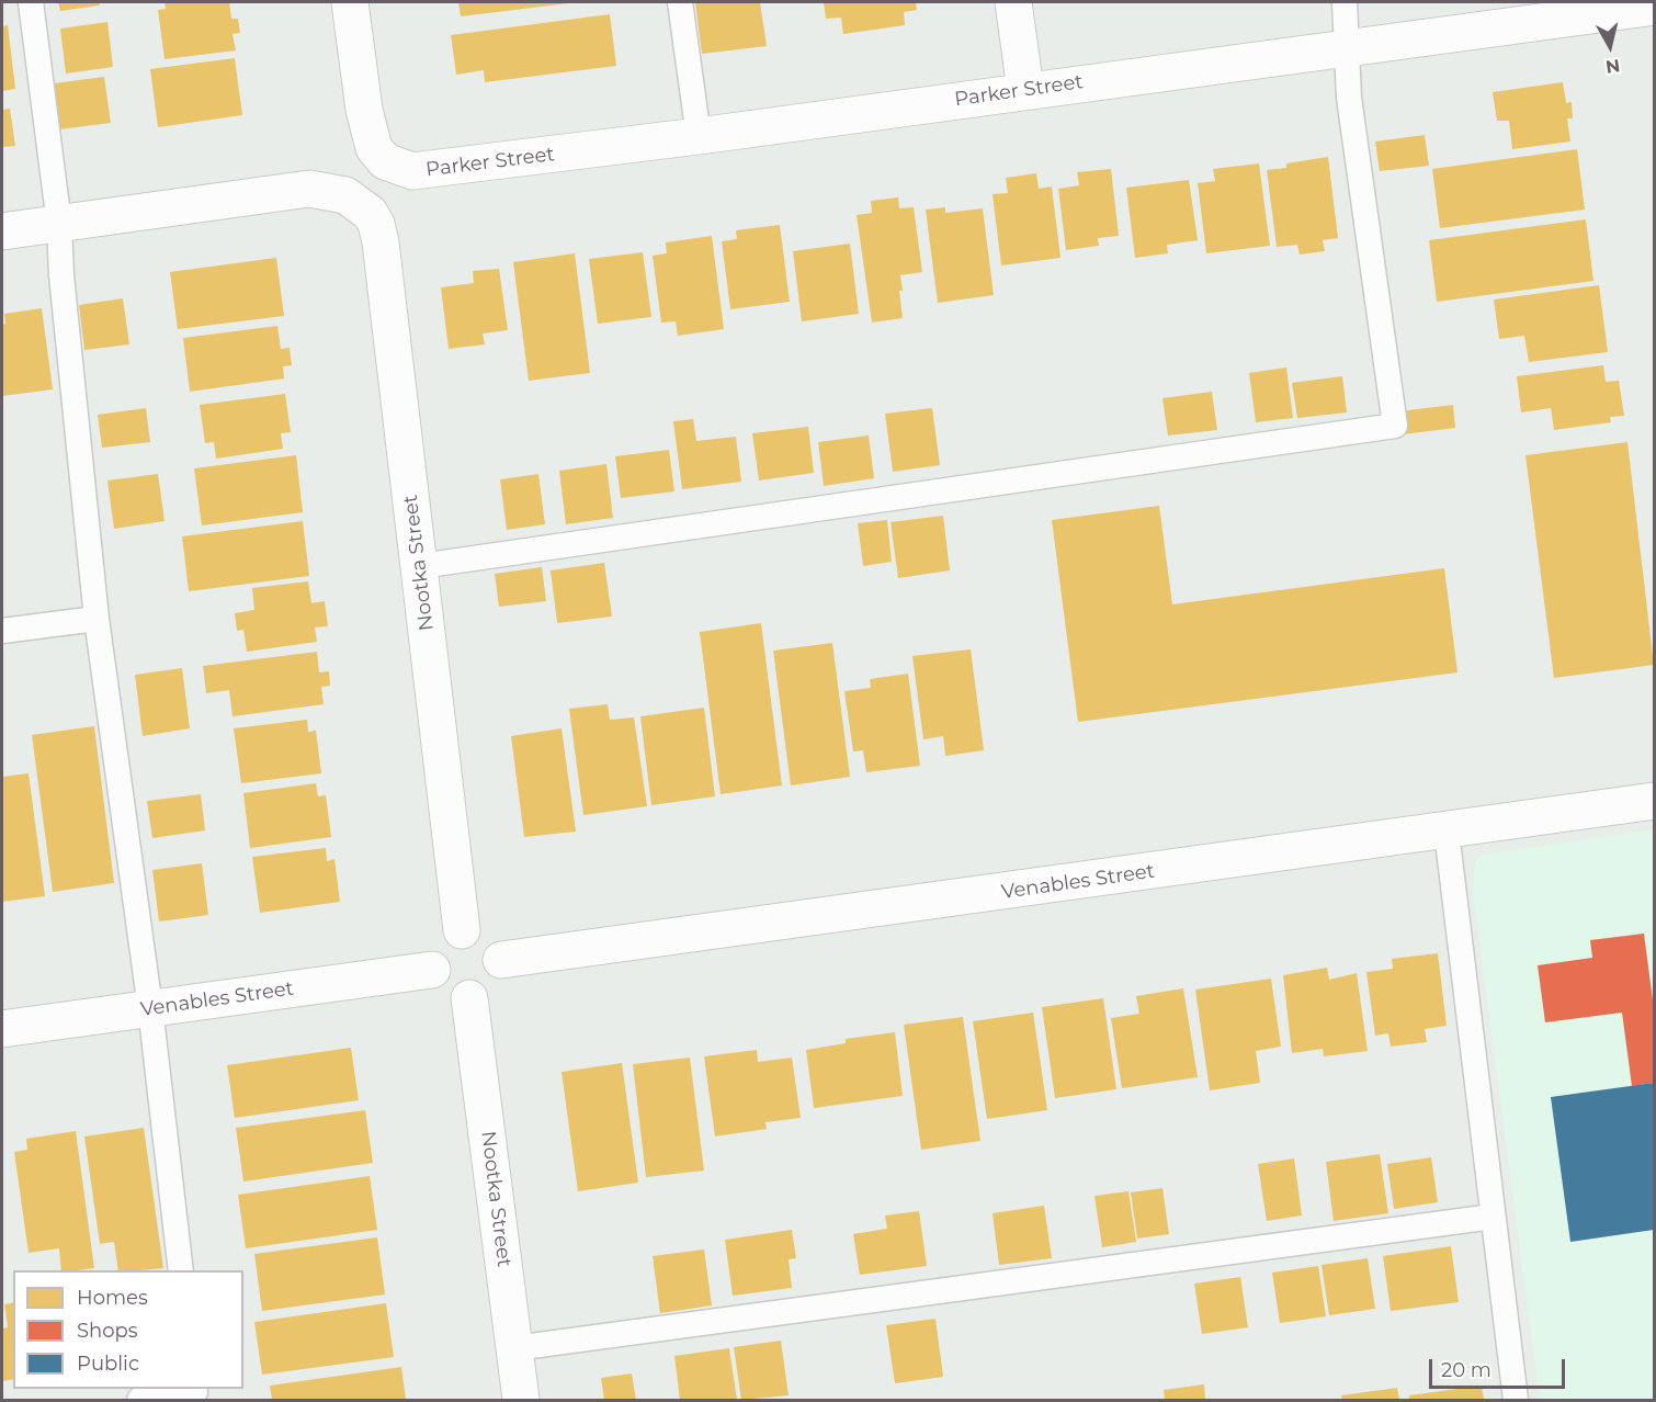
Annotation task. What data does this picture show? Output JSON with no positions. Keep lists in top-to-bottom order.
{
  "streets": {
    "street": ["Parker Street", "Nootka Street", "Venables Street"]
  },
  "crossings": [
    ["Nootka Street", "Venables Street"]
  ],
  "legend": ["Homes", "Shops", "Public"],
  "scale_bar": "20 m",
  "north": "bottom"
}
